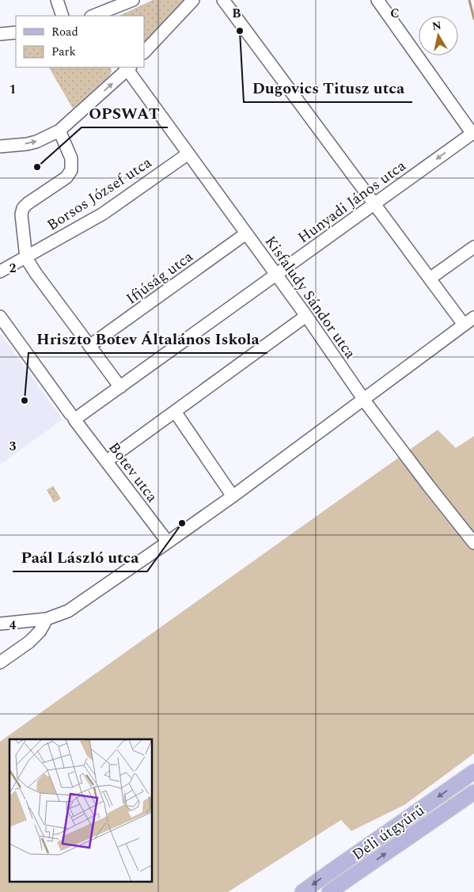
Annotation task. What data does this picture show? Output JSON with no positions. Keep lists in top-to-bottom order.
{
  "streets": {
    "main road": ["Déli útgyűrű"],
    "street": [
      "Borsos József utca",
      "Hunyadi János utca",
      "Ifjúság utca",
      "Kisfaludy Sándor utca",
      "Botev utca"
    ]
  },
  "crossings": [
    ["Borsos József utca", "Hunyadi János utca"],
    ["Borsos József utca", "Ifjúság utca"],
    ["Borsos József utca", "Kisfaludy Sándor utca"],
    ["Hunyadi János utca", "Kisfaludy Sándor utca"],
    ["Hunyadi János utca", "Botev utca"],
    ["Ifjúság utca", "Kisfaludy Sándor utca"]
  ],
  "places": [
    "Dugovics Titusz utca",
    "OPSWAT",
    "Hriszto Botev Általános Iskola",
    "Paál László utca"
  ],
  "legend": ["Road", "Park"],
  "north": "top",
  "grid": {
    "columns": ["B", "C"],
    "rows": [
      "1",
      "2",
      "3",
      "4"
    ]
  }
}
